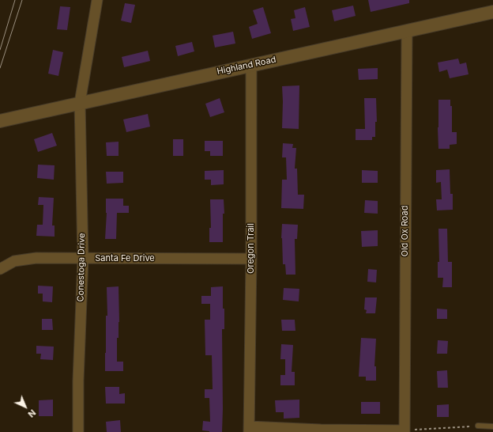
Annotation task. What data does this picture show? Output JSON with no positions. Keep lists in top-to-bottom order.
{
  "streets": {
    "street": [
      "Highland Road",
      "Old Ox Road",
      "Oregon Trail",
      "Santa Fe Drive",
      "Conestoga Drive"
    ]
  },
  "crossings": [
    ["Highland Road", "Old Ox Road"],
    ["Highland Road", "Oregon Trail"],
    ["Highland Road", "Conestoga Drive"],
    ["Oregon Trail", "Santa Fe Drive"],
    ["Santa Fe Drive", "Conestoga Drive"]
  ],
  "north": "bottom right"
}
